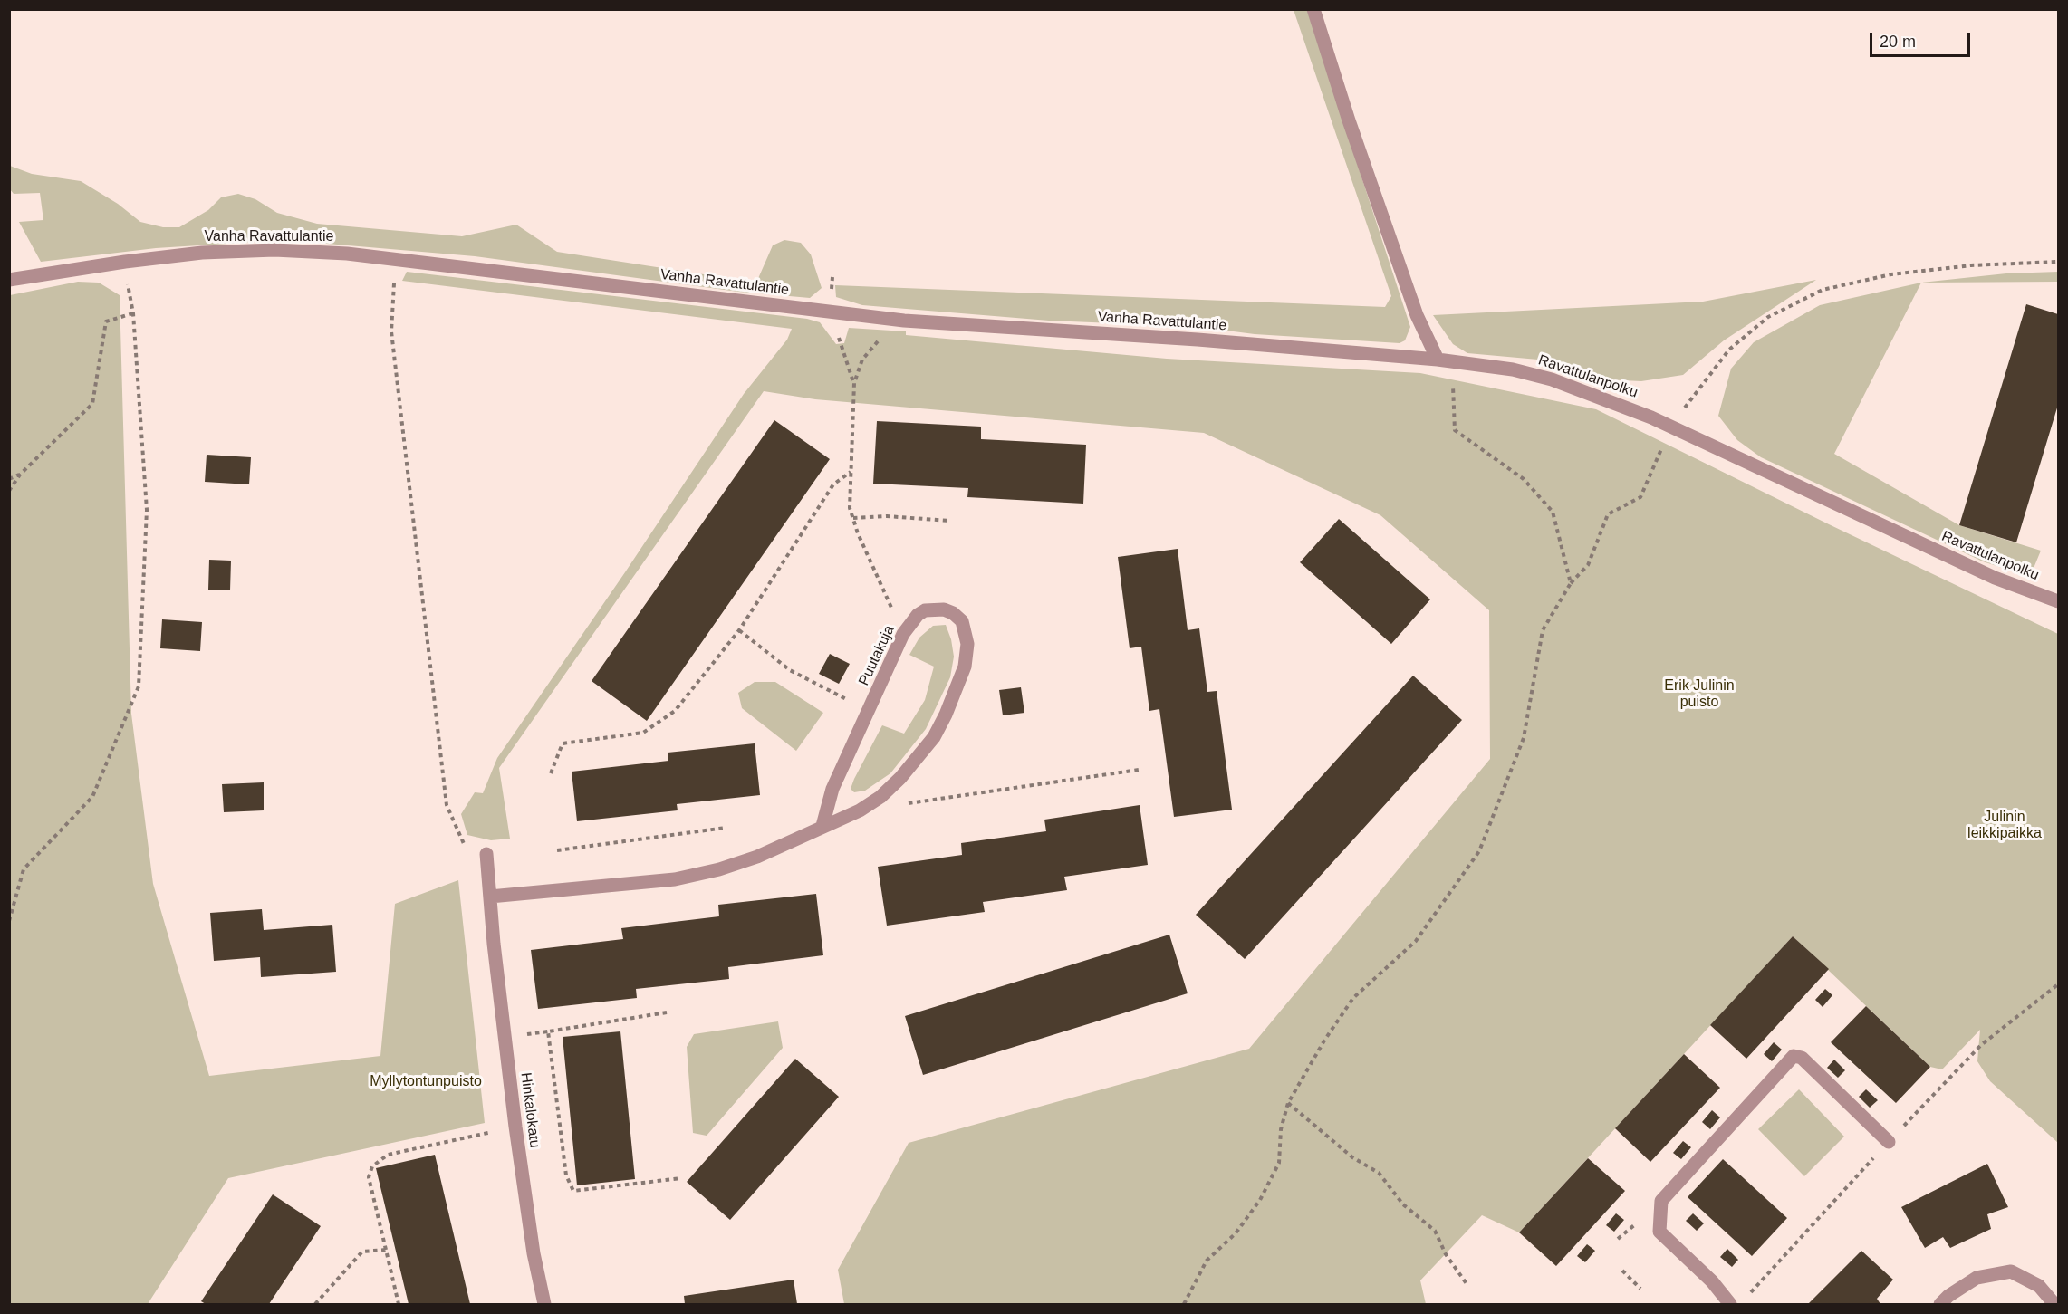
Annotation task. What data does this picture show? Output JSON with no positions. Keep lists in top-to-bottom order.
{
  "streets": {
    "street": [
      "Vanha Ravattulantie",
      "Ravattulanpolku",
      "Puutakuja",
      "Hinkalokatu"
    ]
  },
  "crossings": [
    ["Vanha Ravattulantie", "Ravattulanpolku"],
    ["Puutakuja", "Hinkalokatu"]
  ],
  "parks": ["Erik Julinin puisto", "Julinin leikkipaikka", "Myllytontunpuisto"],
  "scale_bar": "20 m"
}
